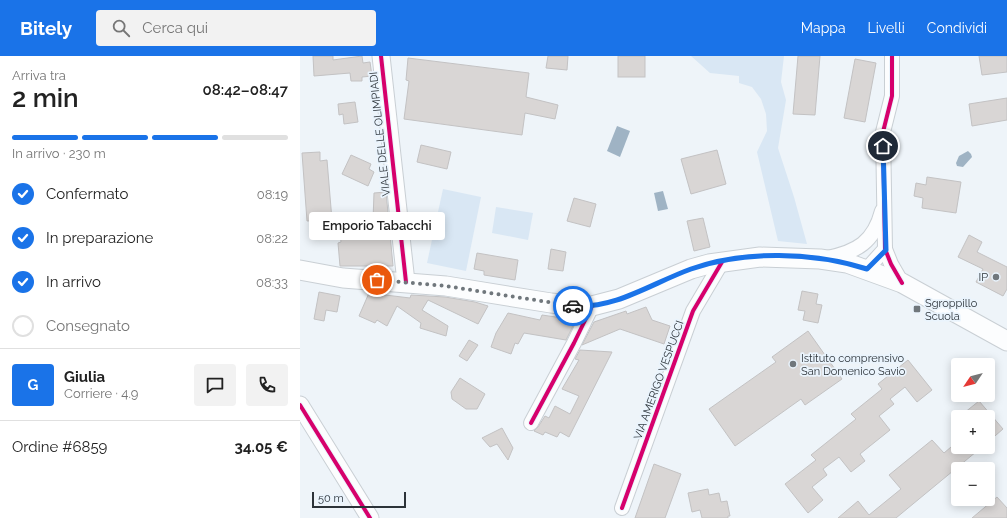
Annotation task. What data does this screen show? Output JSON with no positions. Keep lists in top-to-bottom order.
{
  "streets": {
    "street": ["VIALE DELLE OLIMPIADI", "VIA AMERIGO VESPUCCI"]
  },
  "places": {
    "other": ["IP", "Emporio Tabacchi", "Istituto comprensivo San Domenico Savio"],
    "transit": ["Sgroppillo Scuola"]
  },
  "scale_bar": "50 m",
  "north": "bottom left",
  "page": {
    "header": "Bitely",
    "search": "Cerca qui",
    "nav": ["Mappa", "Livelli", "Condividi"],
    "heading": ["2 min", "Arriva tra", "08:42–08:47"],
    "panel": [
      "Giulia",
      "Corriere · 4.9",
      "Ordine #6859",
      "34.05 €"
    ],
    "bar": "In arrivo · 230 m",
    "list": [
      ["Confermato", "08:19"],
      ["In preparazione", "08:22"],
      ["In arrivo", "08:33"],
      "Consegnato"
    ],
    "bubble": "Emporio Tabacchi",
    "map_buttons": ["+", "−"],
    "round": "G",
    "scale": "50 m"
  }
}
